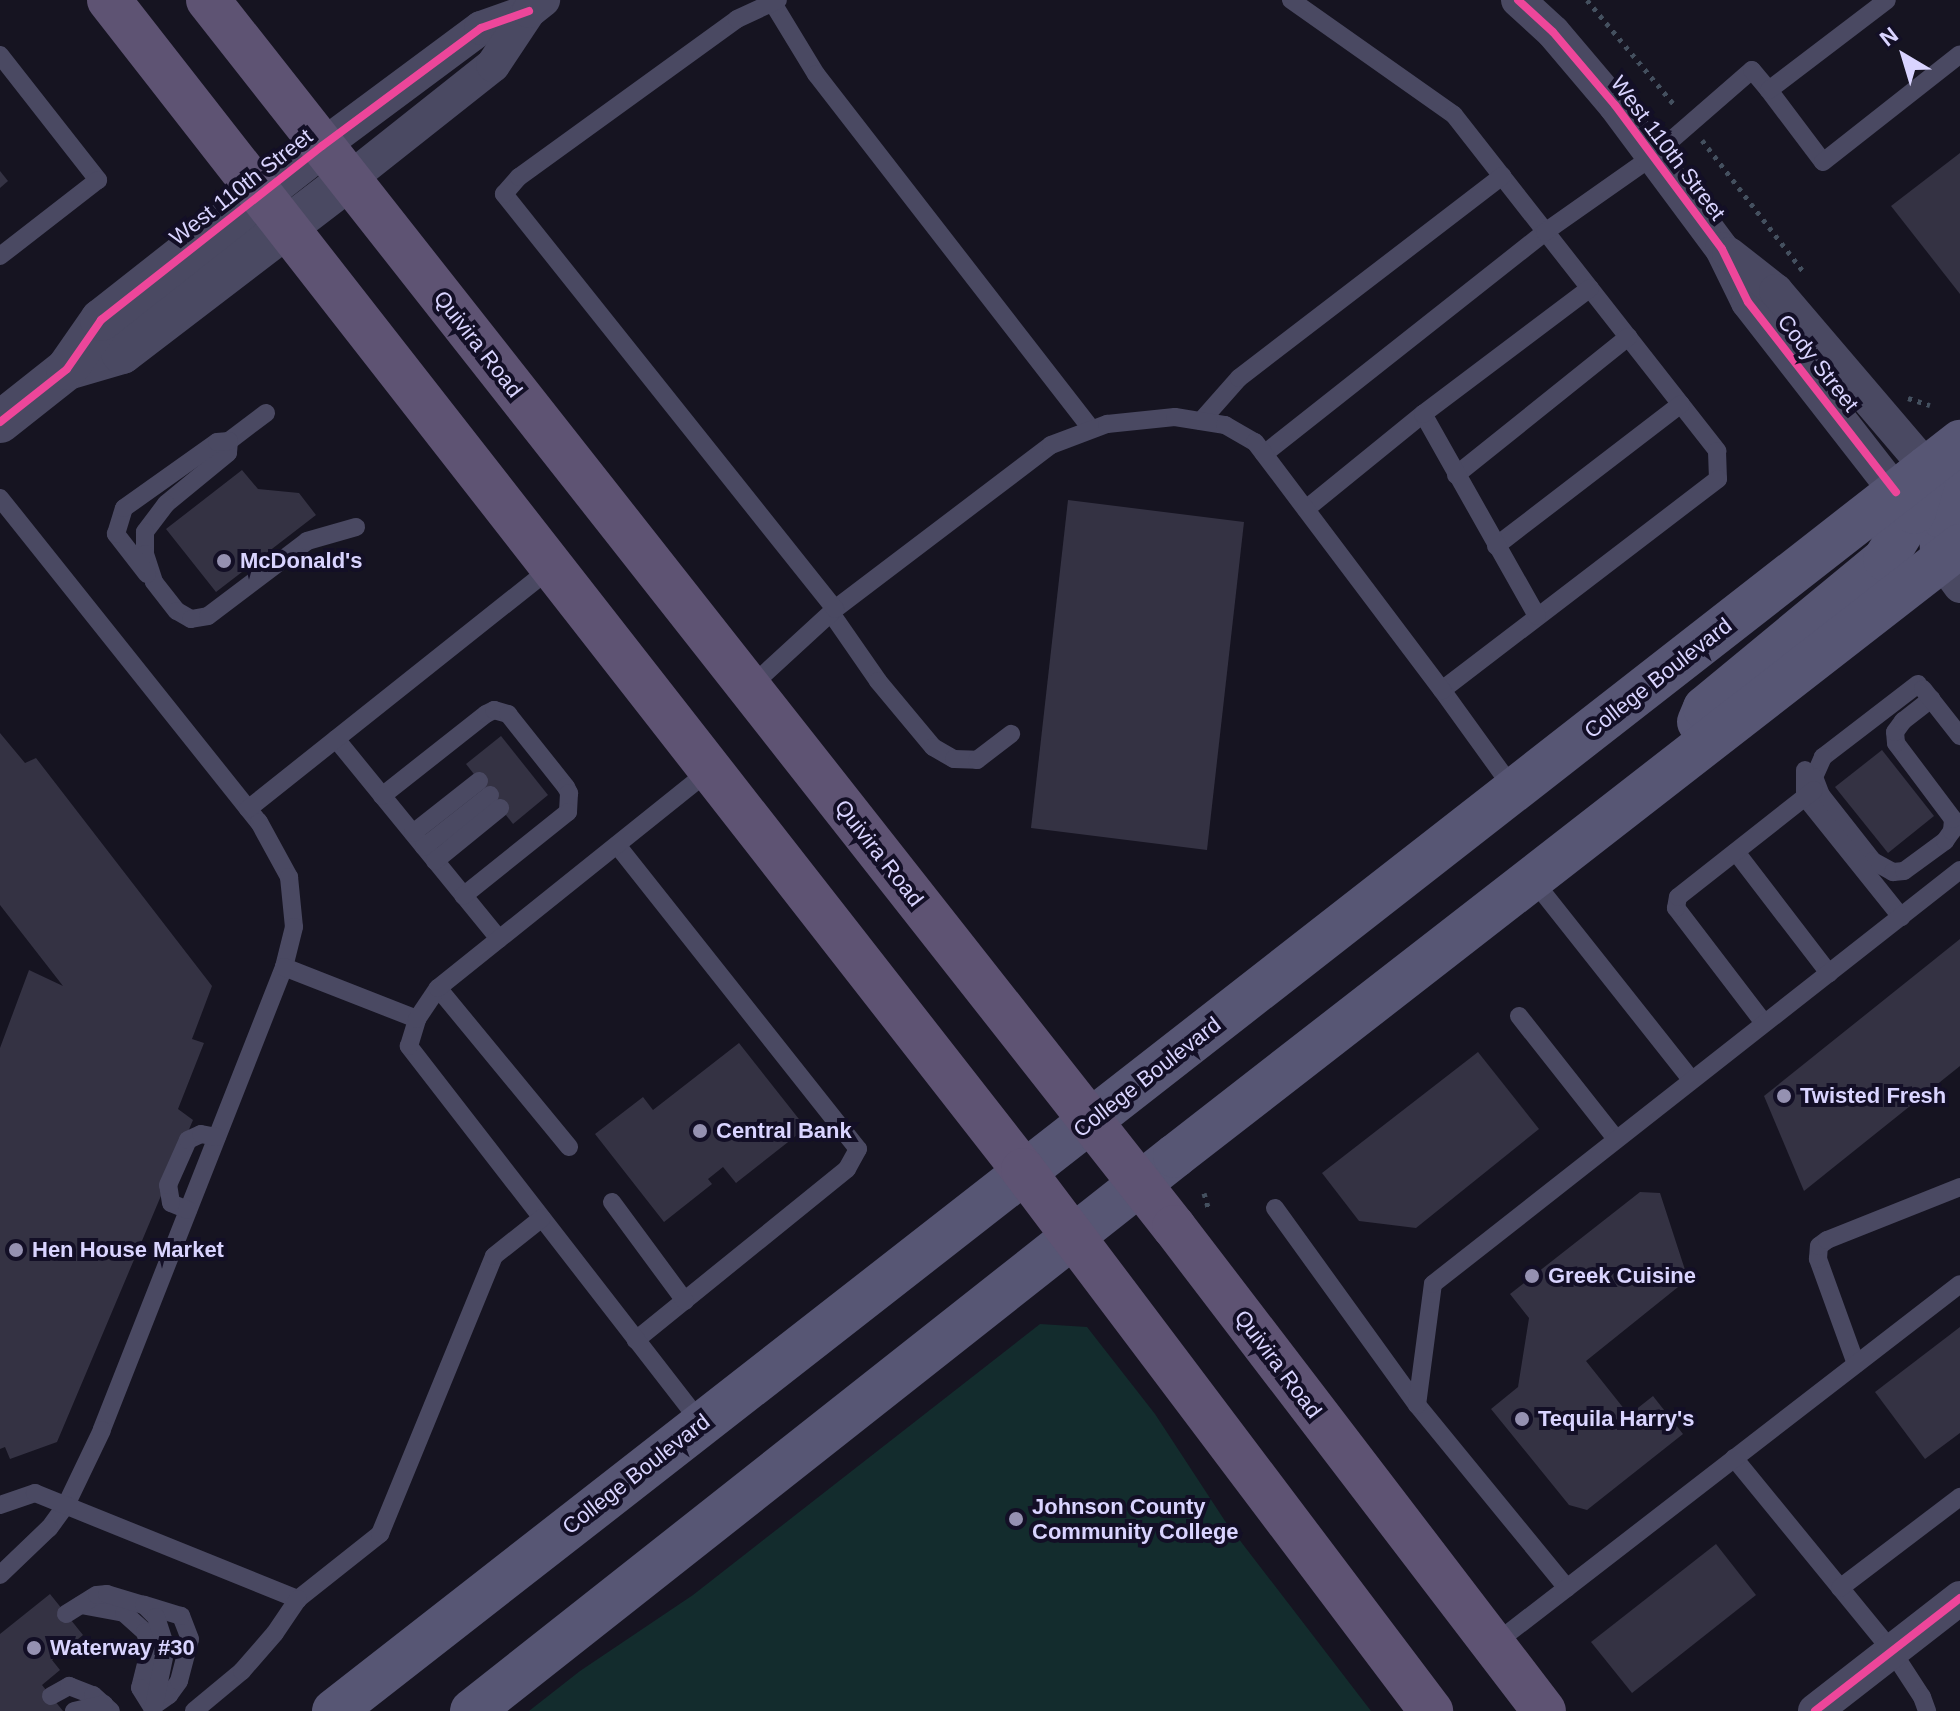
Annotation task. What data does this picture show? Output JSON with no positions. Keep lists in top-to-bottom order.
{
  "streets": {
    "main road": ["Quivira Road", "College Boulevard"],
    "street": ["West 110th Street", "Cody Street"]
  },
  "crossings": [
    ["West 110th Street", "Quivira Road"],
    ["West 110th Street", "Cody Street"],
    ["Quivira Road", "College Boulevard"],
    ["Cody Street", "College Boulevard"]
  ],
  "places": [
    "McDonald's",
    "Twisted Fresh",
    "Central Bank",
    "Hen House Market",
    "Greek Cuisine",
    "Tequila Harry's",
    "Johnson County Community College",
    "Waterway #30"
  ],
  "north": "top left"
}
